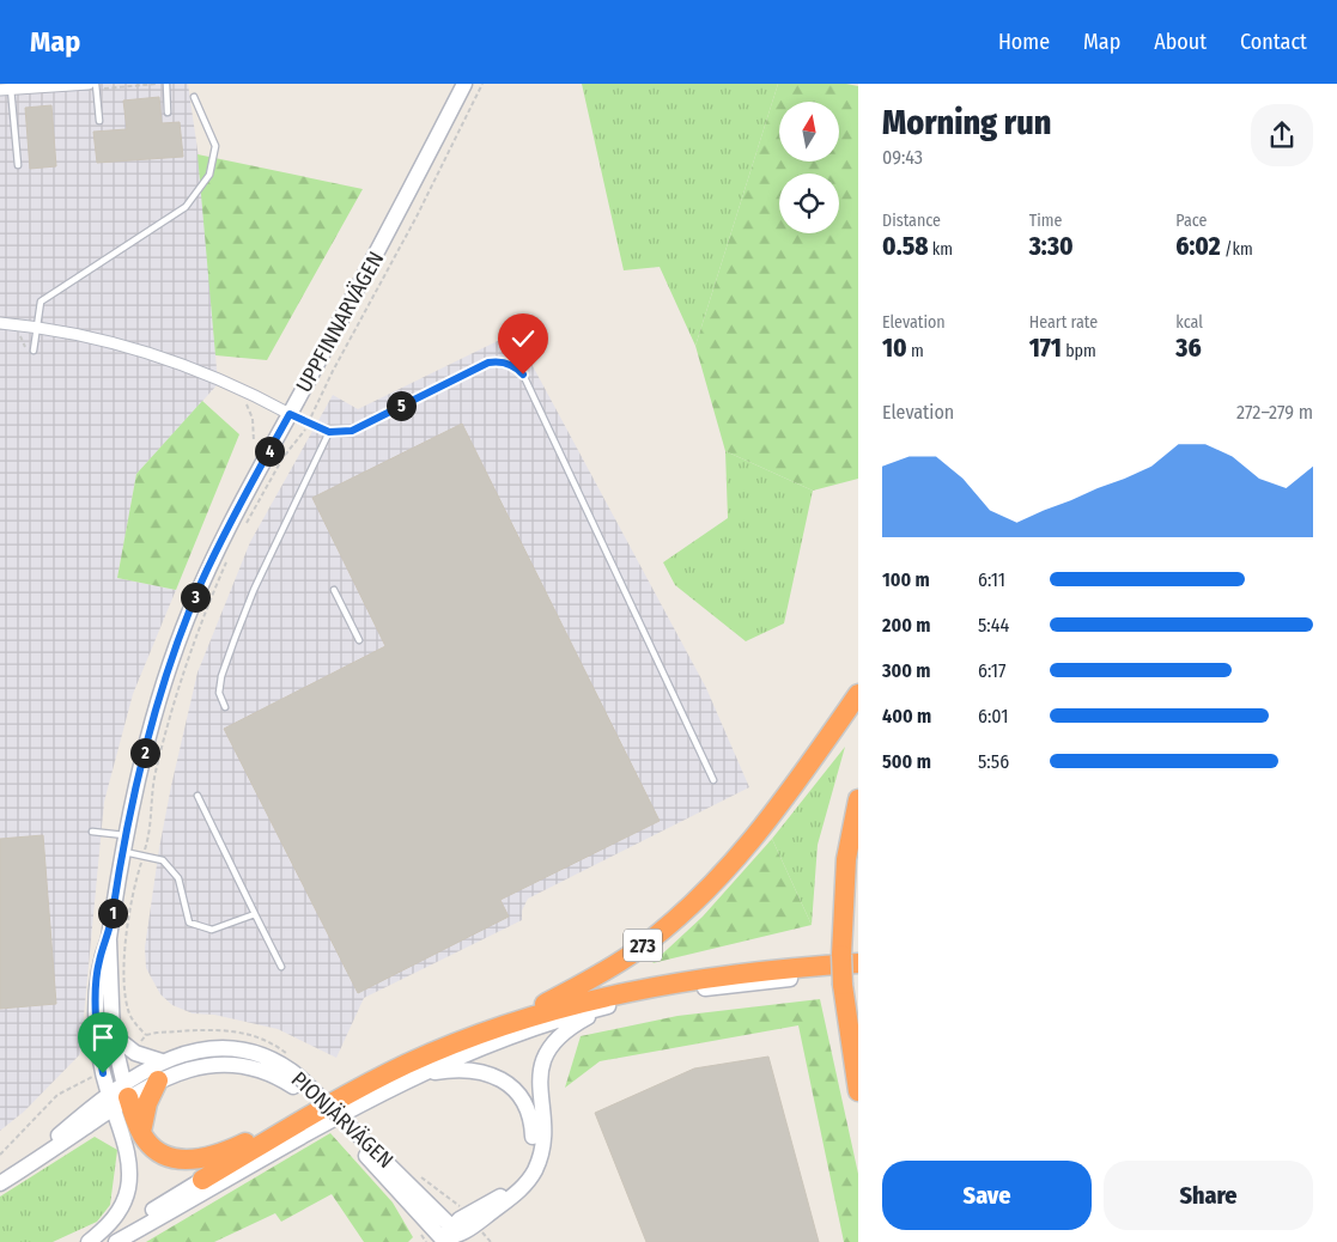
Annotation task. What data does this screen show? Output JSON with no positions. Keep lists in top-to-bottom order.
{
  "streets": {
    "highway": ["273"],
    "main road": ["UPPFINNARVÄGEN", "PIONJÄRVÄGEN"]
  },
  "crossings": [
    ["UPPFINNARVÄGEN", "PIONJÄRVÄGEN"]
  ],
  "north": "top",
  "page": {
    "header": "Map",
    "nav": [
      "Home",
      "Map",
      "About",
      "Contact"
    ],
    "heading": ["Morning run", "09:43"],
    "stats": [
      ["Distance", "0.58 km"],
      ["Time", "3:30"],
      ["Pace", "6:02 /km"],
      ["Elevation", "10 m"],
      ["Heart rate", "171 bpm"],
      ["kcal", "36"]
    ],
    "chart": ["Elevation", "272–279 m"],
    "pins": [
      "5",
      "4",
      "3",
      "2",
      "1"
    ],
    "list": [
      {
        "name": "100 m",
        "note": "6:11"
      },
      {
        "name": "200 m",
        "note": "5:44"
      },
      {
        "name": "300 m",
        "note": "6:17"
      },
      {
        "name": "400 m",
        "note": "6:01"
      },
      {
        "name": "500 m",
        "note": "5:56"
      }
    ],
    "buttons": ["Save", "Share"]
  }
}
